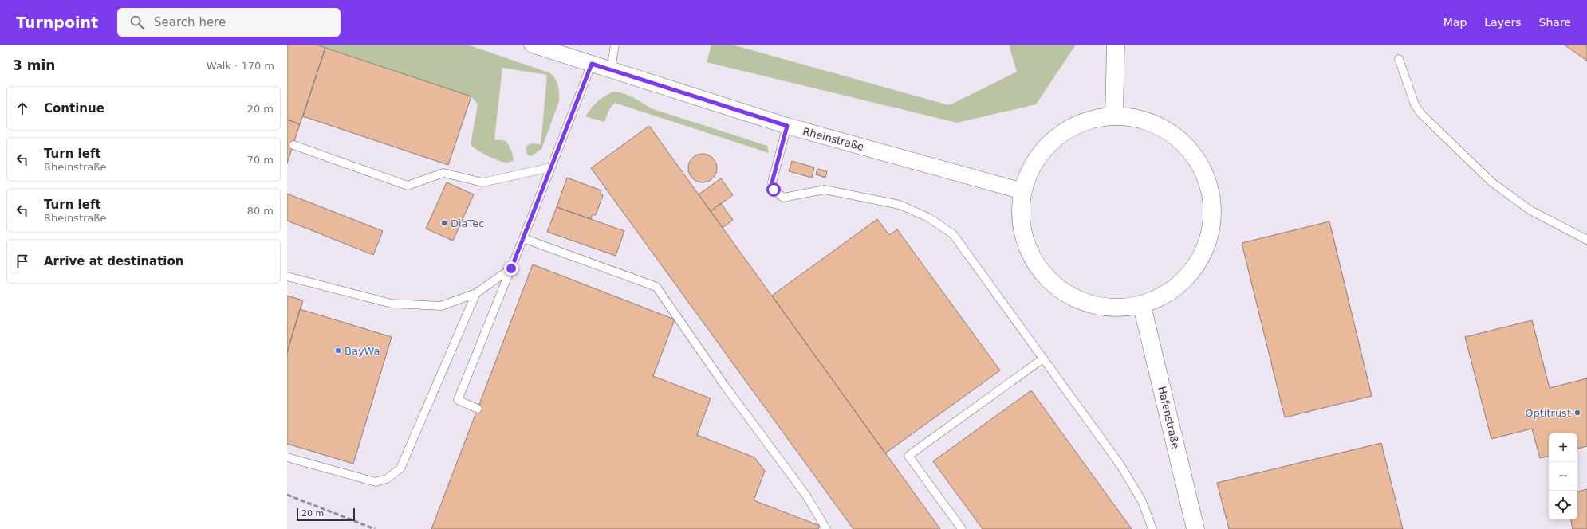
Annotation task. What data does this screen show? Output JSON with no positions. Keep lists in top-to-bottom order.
{
  "streets": {
    "street": ["Rheinstraße", "Hafenstraße"]
  },
  "places": ["DiaTec", "BayWa", "Optitrust"],
  "scale_bar": "20 m",
  "page": {
    "header": "Turnpoint",
    "search": "Search here",
    "nav": ["Map", "Layers", "Share"],
    "heading": ["3 min", "Walk · 170 m"],
    "list": [
      ["Continue", "20 m"],
      ["Turn left", "Rheinstraße", "70 m"],
      ["Turn left", "Rheinstraße", "80 m"],
      "Arrive at destination"
    ],
    "map_buttons": ["+", "−"],
    "scale": "20 m"
  }
}
